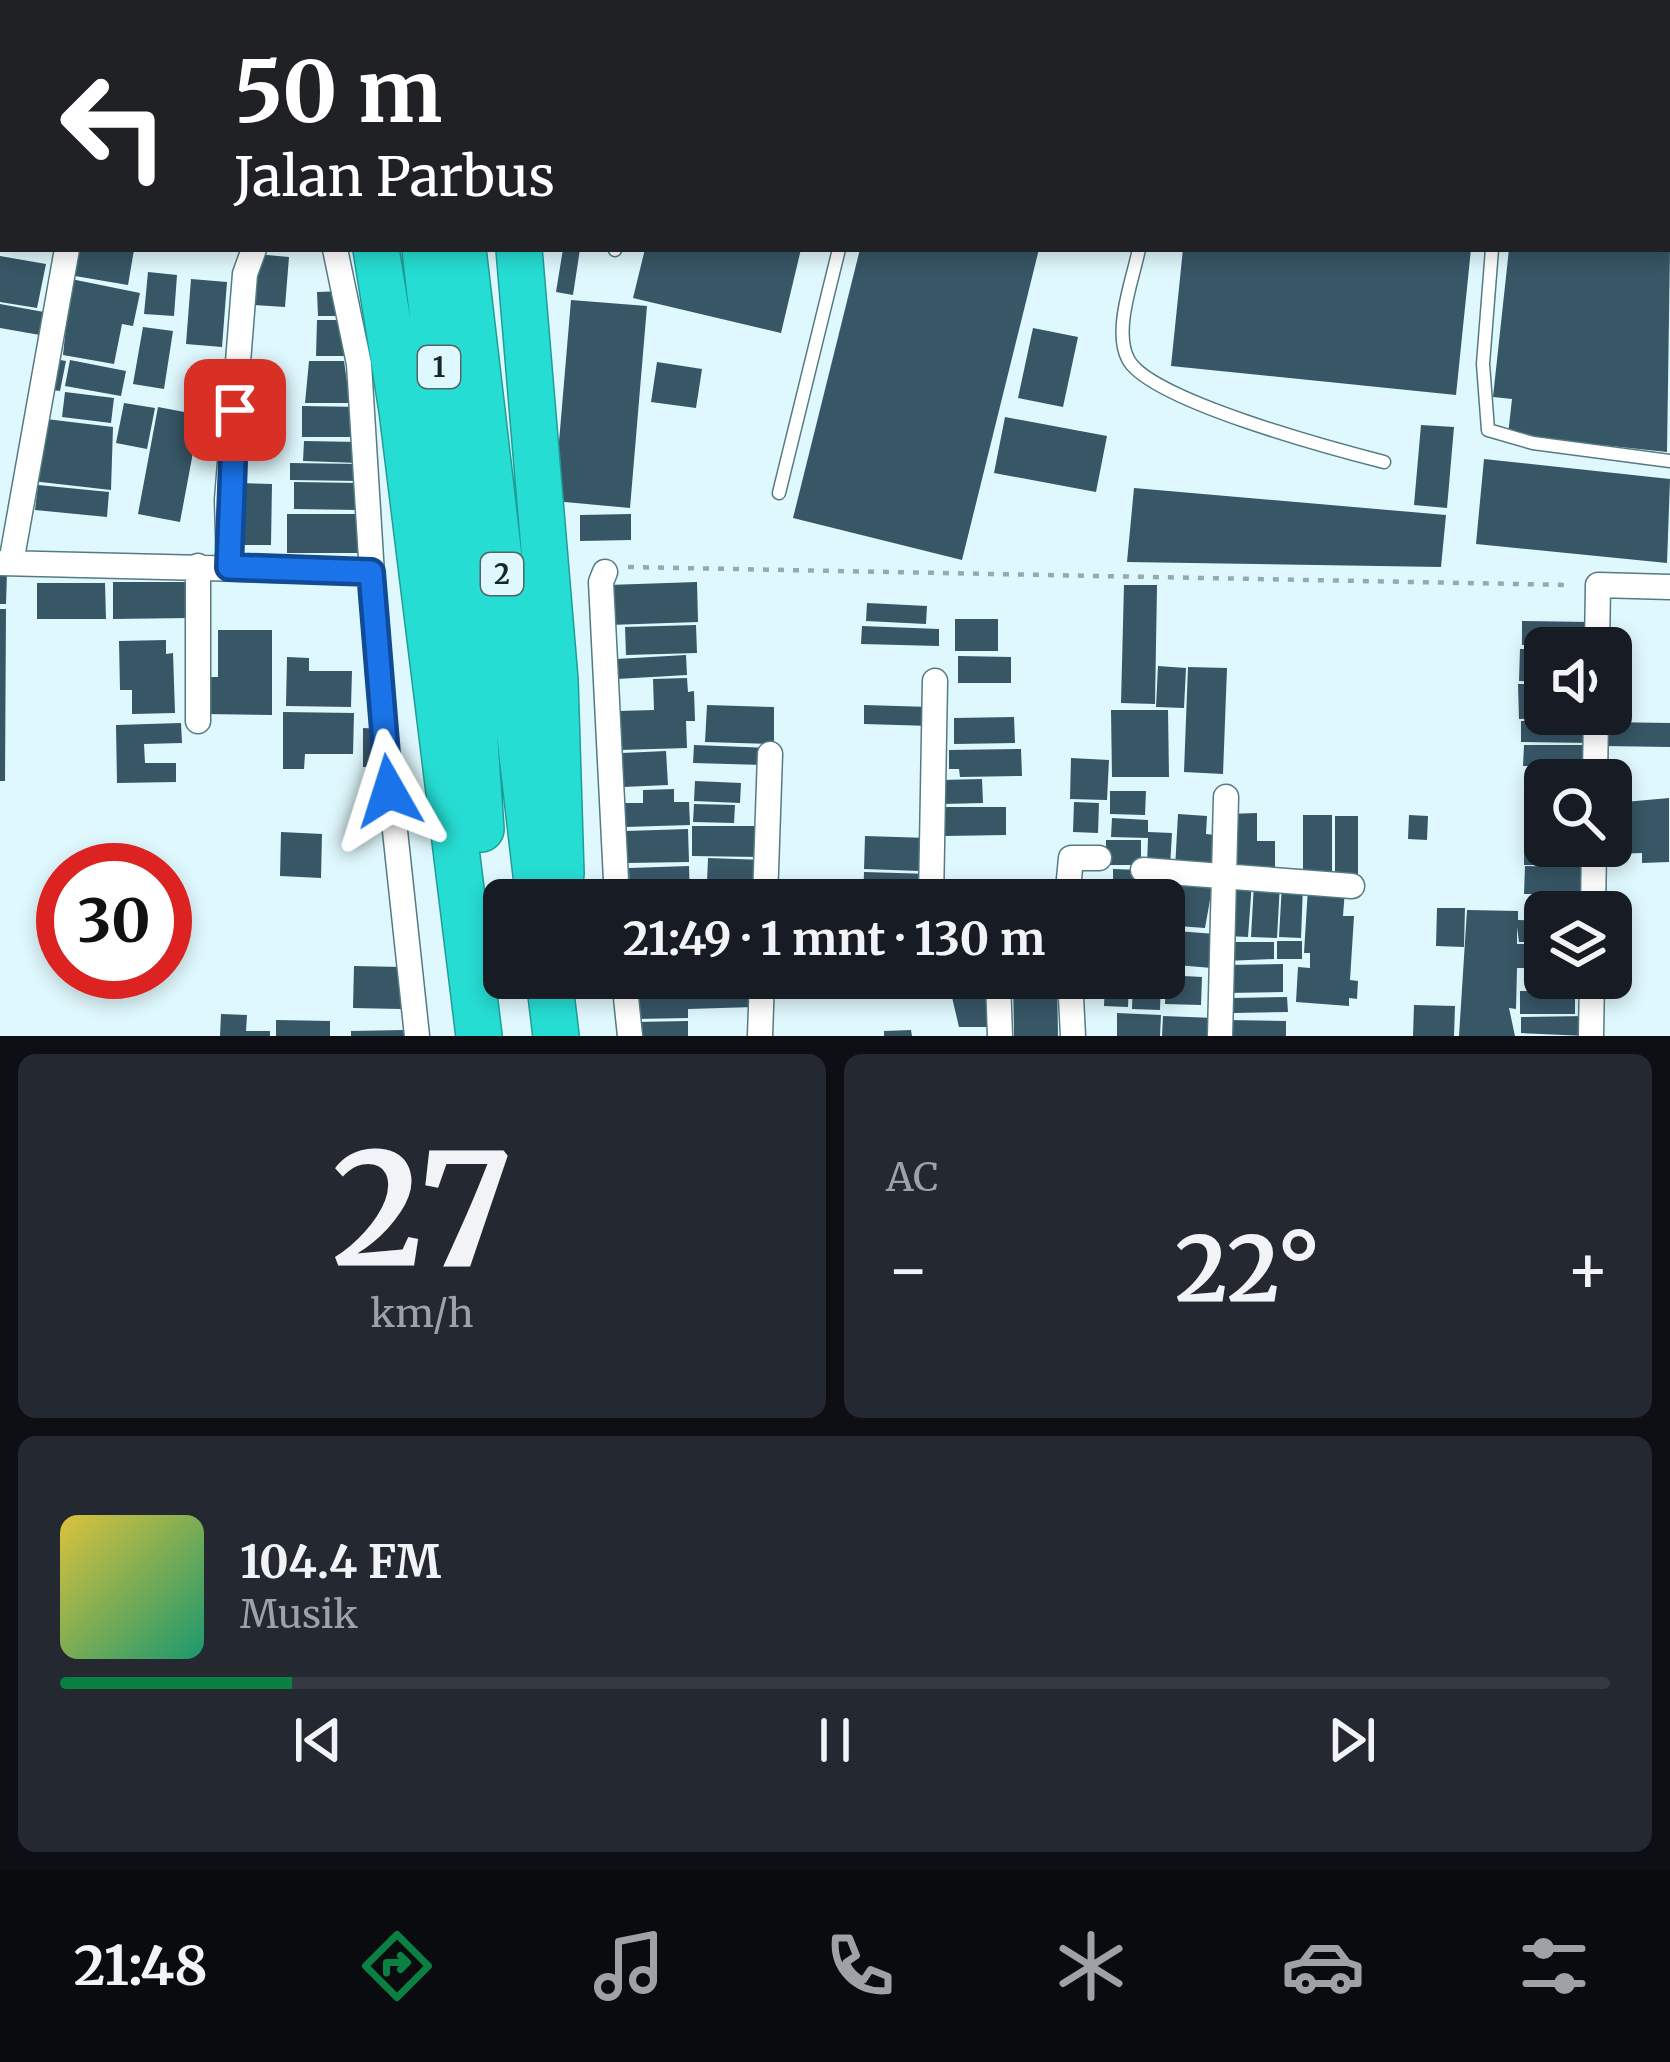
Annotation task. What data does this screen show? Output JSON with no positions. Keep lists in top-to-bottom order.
{
  "streets": {
    "highway": ["1", "2"]
  },
  "crossings": [
    ["1", "2"]
  ],
  "page": {
    "turn": ["50 m", "Jalan Parbus"],
    "limit": "30",
    "trip": "21:49 · 1 mnt · 130 m",
    "tile": [
      ["27", "km/h"],
      "AC"
    ],
    "heat": ["−", "22°", "+"],
    "song": ["104.4 FM", "Musik"],
    "tabs": "21:48"
  }
}
